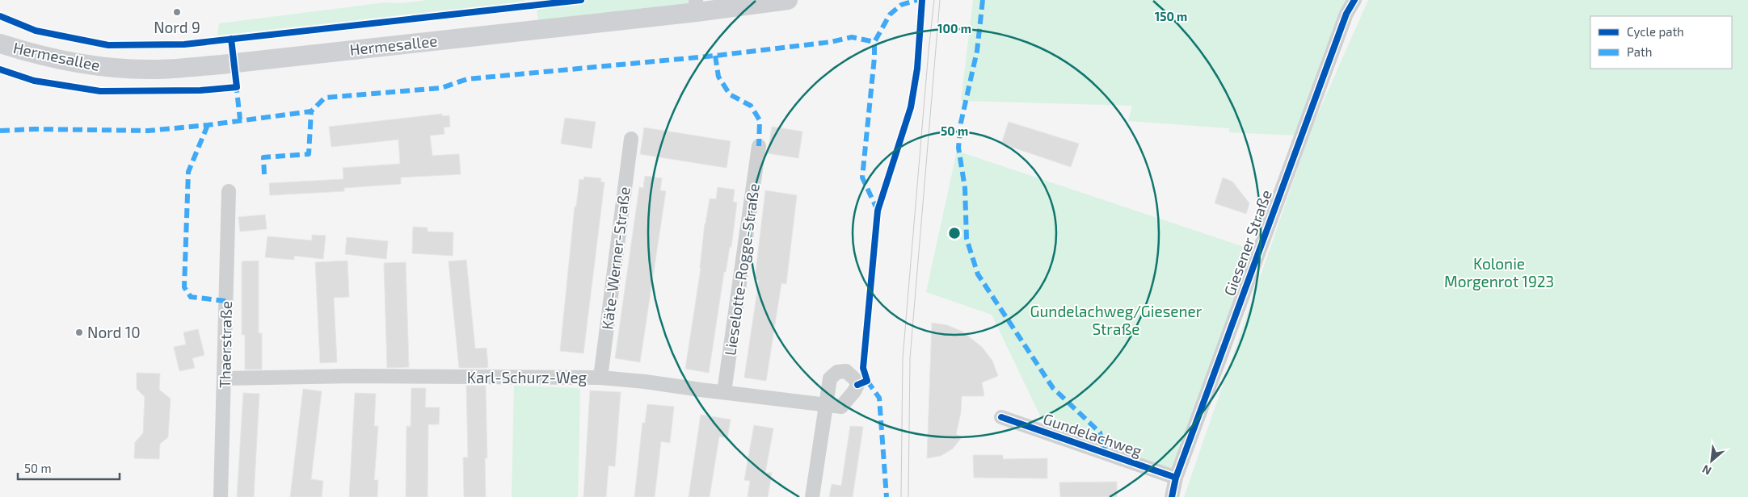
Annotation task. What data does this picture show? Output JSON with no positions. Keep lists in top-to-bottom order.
{
  "streets": {
    "main road": ["Hermesallee"],
    "street": [
      "Giesener Straße",
      "Käte-Werner-Straße",
      "Lieselotte-Rogge-Straße",
      "Thaerstraße",
      "Karl-Schurz-Weg",
      "Gundelachweg"
    ]
  },
  "crossings": [
    ["Giesener Straße", "Gundelachweg"],
    ["Käte-Werner-Straße", "Karl-Schurz-Weg"],
    ["Lieselotte-Rogge-Straße", "Karl-Schurz-Weg"],
    ["Thaerstraße", "Karl-Schurz-Weg"]
  ],
  "parks": ["Kolonie Morgenrot 1923", "Gundelachweg/Giesener Straße"],
  "places": ["Nord 9", "Nord 10"],
  "legend": ["Cycle path", "Path"],
  "scale_bar": "50 m",
  "north": "bottom left",
  "rings": ["150 m", "100 m", "50 m"]
}
